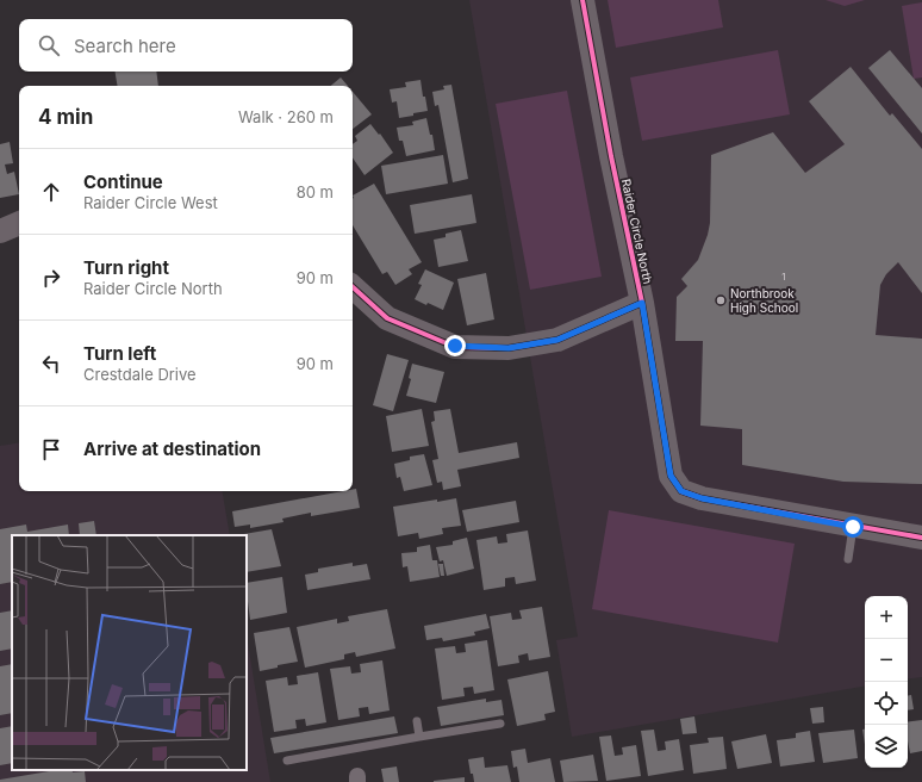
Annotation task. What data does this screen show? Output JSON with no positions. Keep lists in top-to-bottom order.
{
  "streets": {
    "street": ["Raider Circle North"]
  },
  "places": ["Northbrook High School"],
  "house_numbers": ["1"],
  "page": {
    "search": "Search here",
    "heading": ["4 min", "Walk · 260 m"],
    "list": [
      ["Continue", "Raider Circle West", "80 m"],
      ["Turn right", "Raider Circle North", "90 m"],
      ["Turn left", "Crestdale Drive", "90 m"],
      "Arrive at destination"
    ],
    "map_buttons": ["+", "−"]
  }
}
